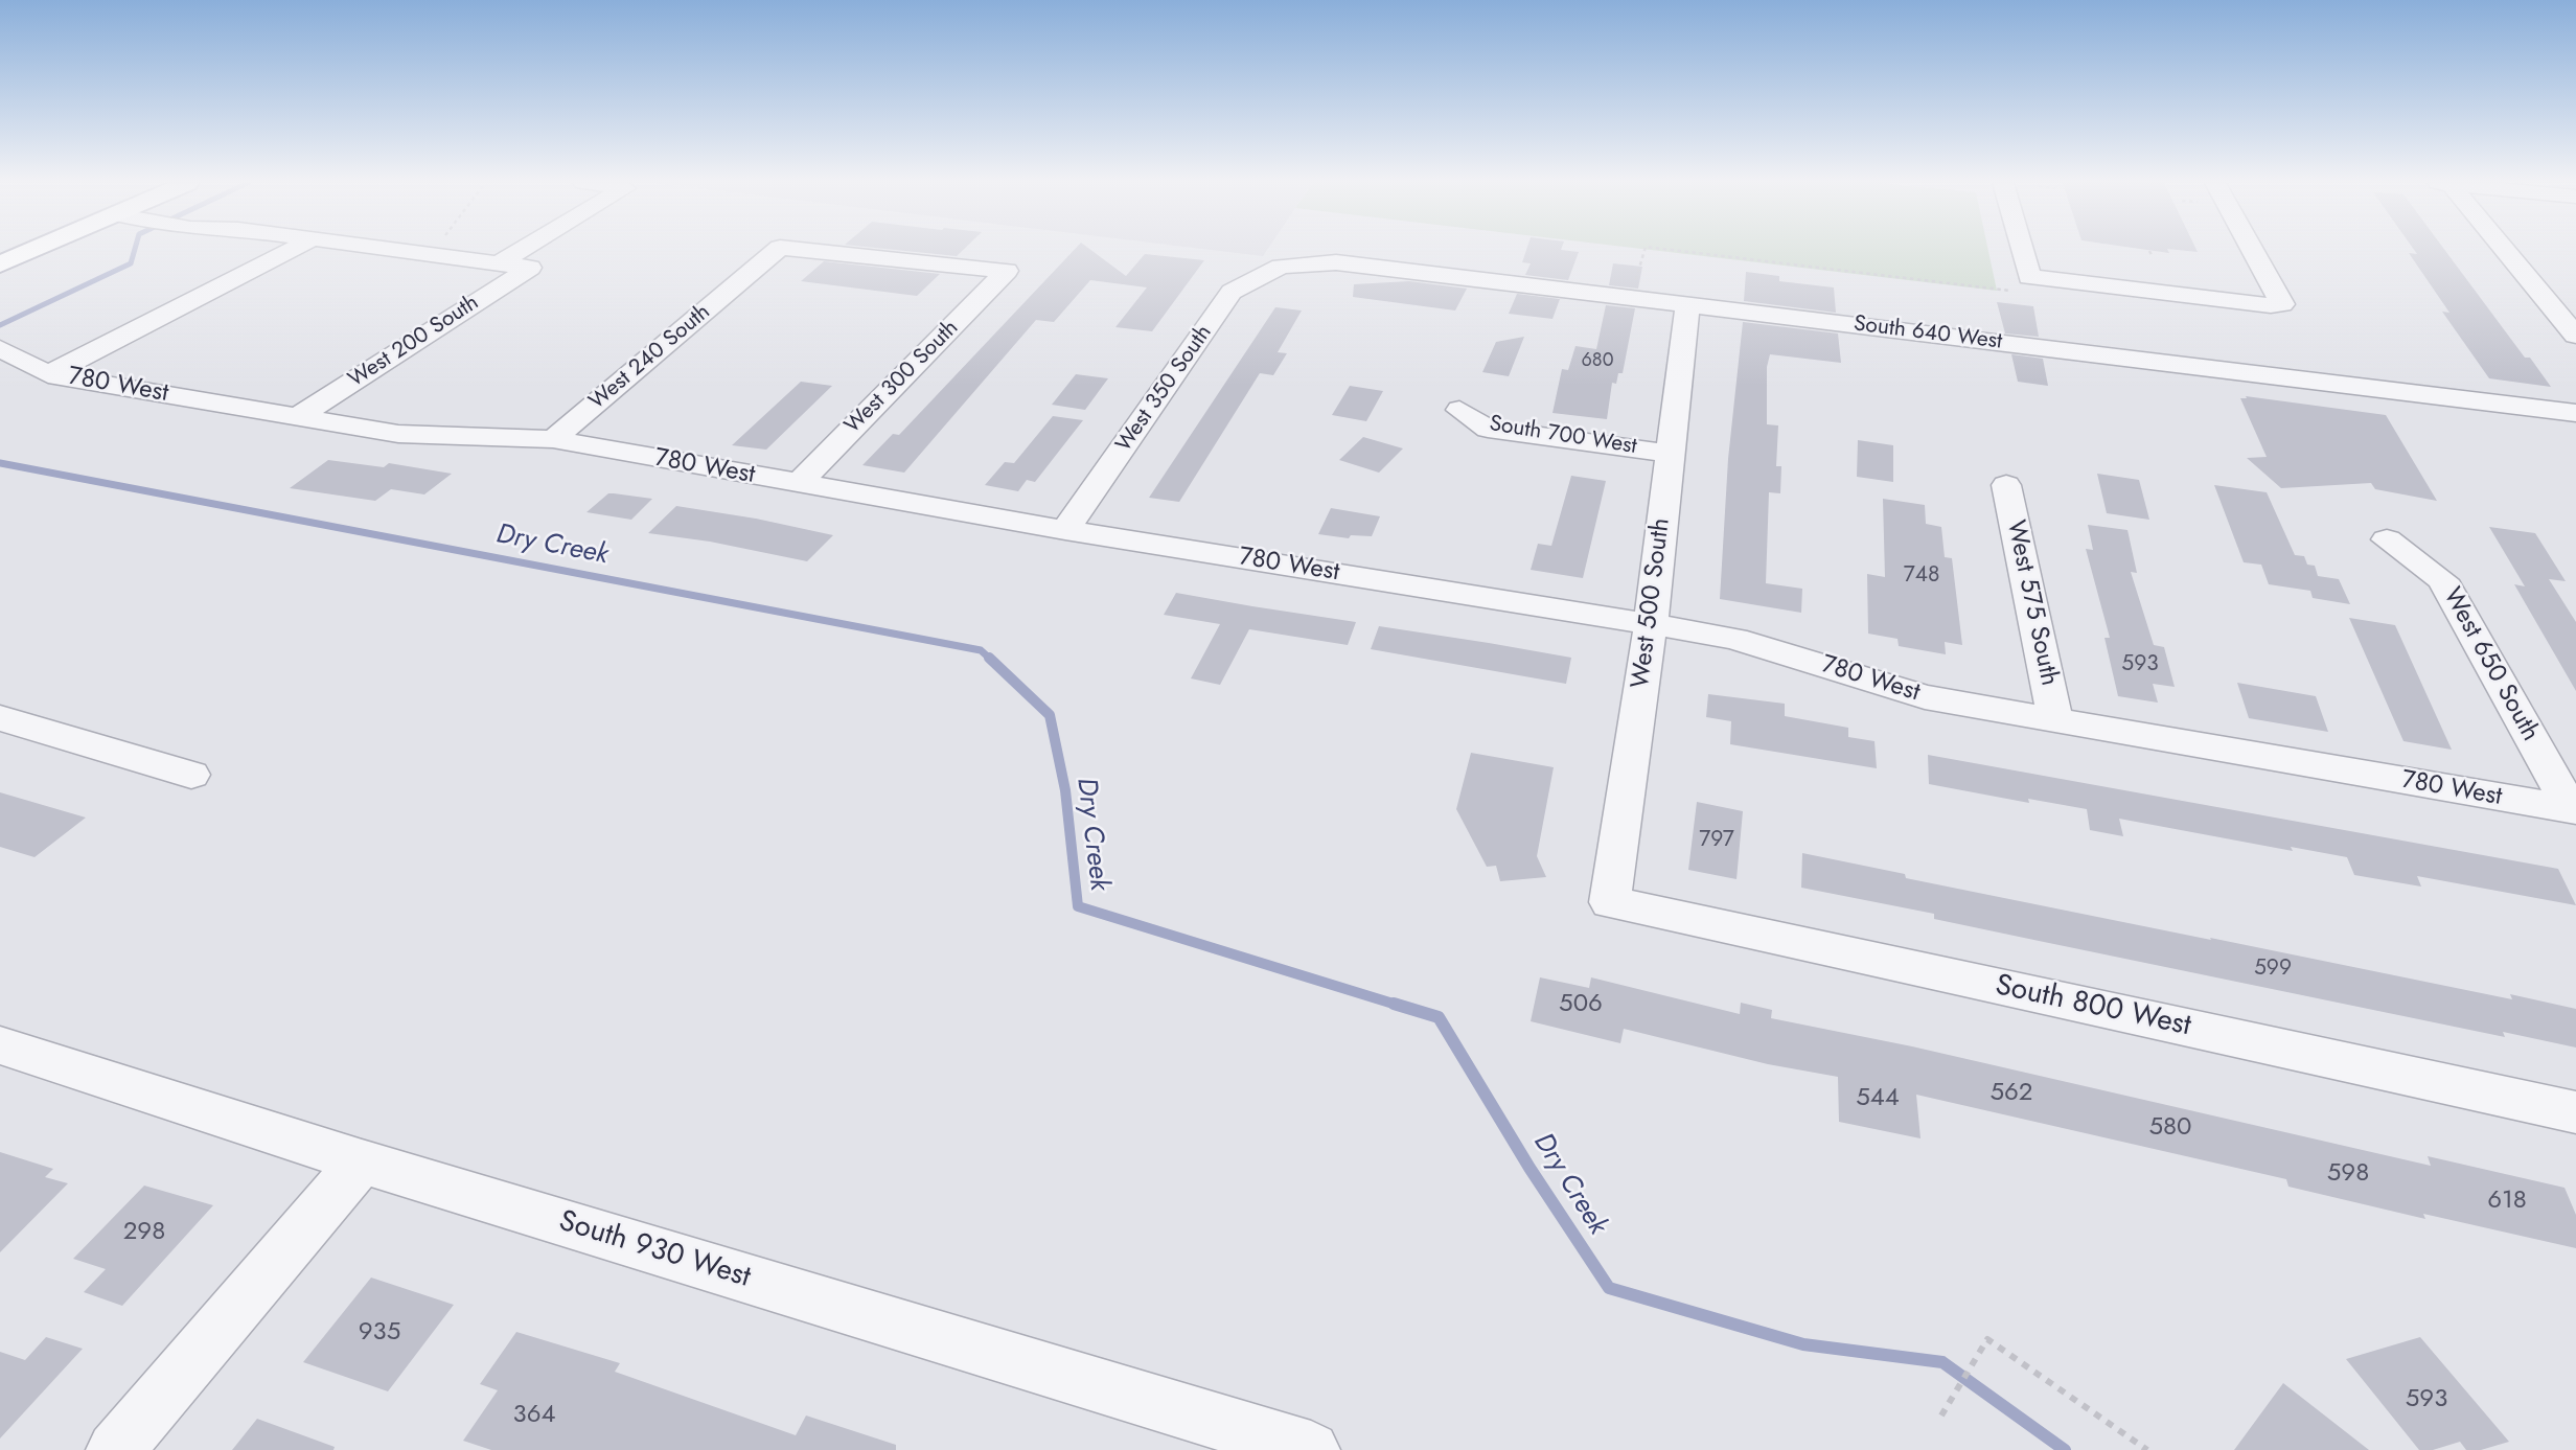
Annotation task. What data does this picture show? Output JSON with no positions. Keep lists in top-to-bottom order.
{
  "streets": {
    "street": [
      "South 640 West",
      "West 200 South",
      "West 240 South",
      "West 300 South",
      "780 West",
      "West 350 South",
      "South 700 West",
      "West 500 South",
      "West 575 South",
      "West 650 South",
      "South 800 West",
      "South 930 West"
    ]
  },
  "crossings": [
    ["South 640 West", "West 350 South"],
    ["South 640 West", "West 500 South"],
    ["West 200 South", "780 West"],
    ["West 240 South", "West 300 South"],
    ["West 240 South", "780 West"],
    ["West 300 South", "780 West"],
    ["780 West", "West 350 South"],
    ["780 West", "West 500 South"],
    ["780 West", "West 575 South"],
    ["780 West", "West 650 South"],
    ["South 700 West", "West 500 South"],
    ["West 500 South", "South 800 West"]
  ],
  "water": ["Dry Creek"],
  "house_numbers": [
    "680",
    "748",
    "593",
    "797",
    "599",
    "506",
    "562",
    "544",
    "580",
    "598",
    "618",
    "298",
    "935",
    "593",
    "364"
  ]
}
